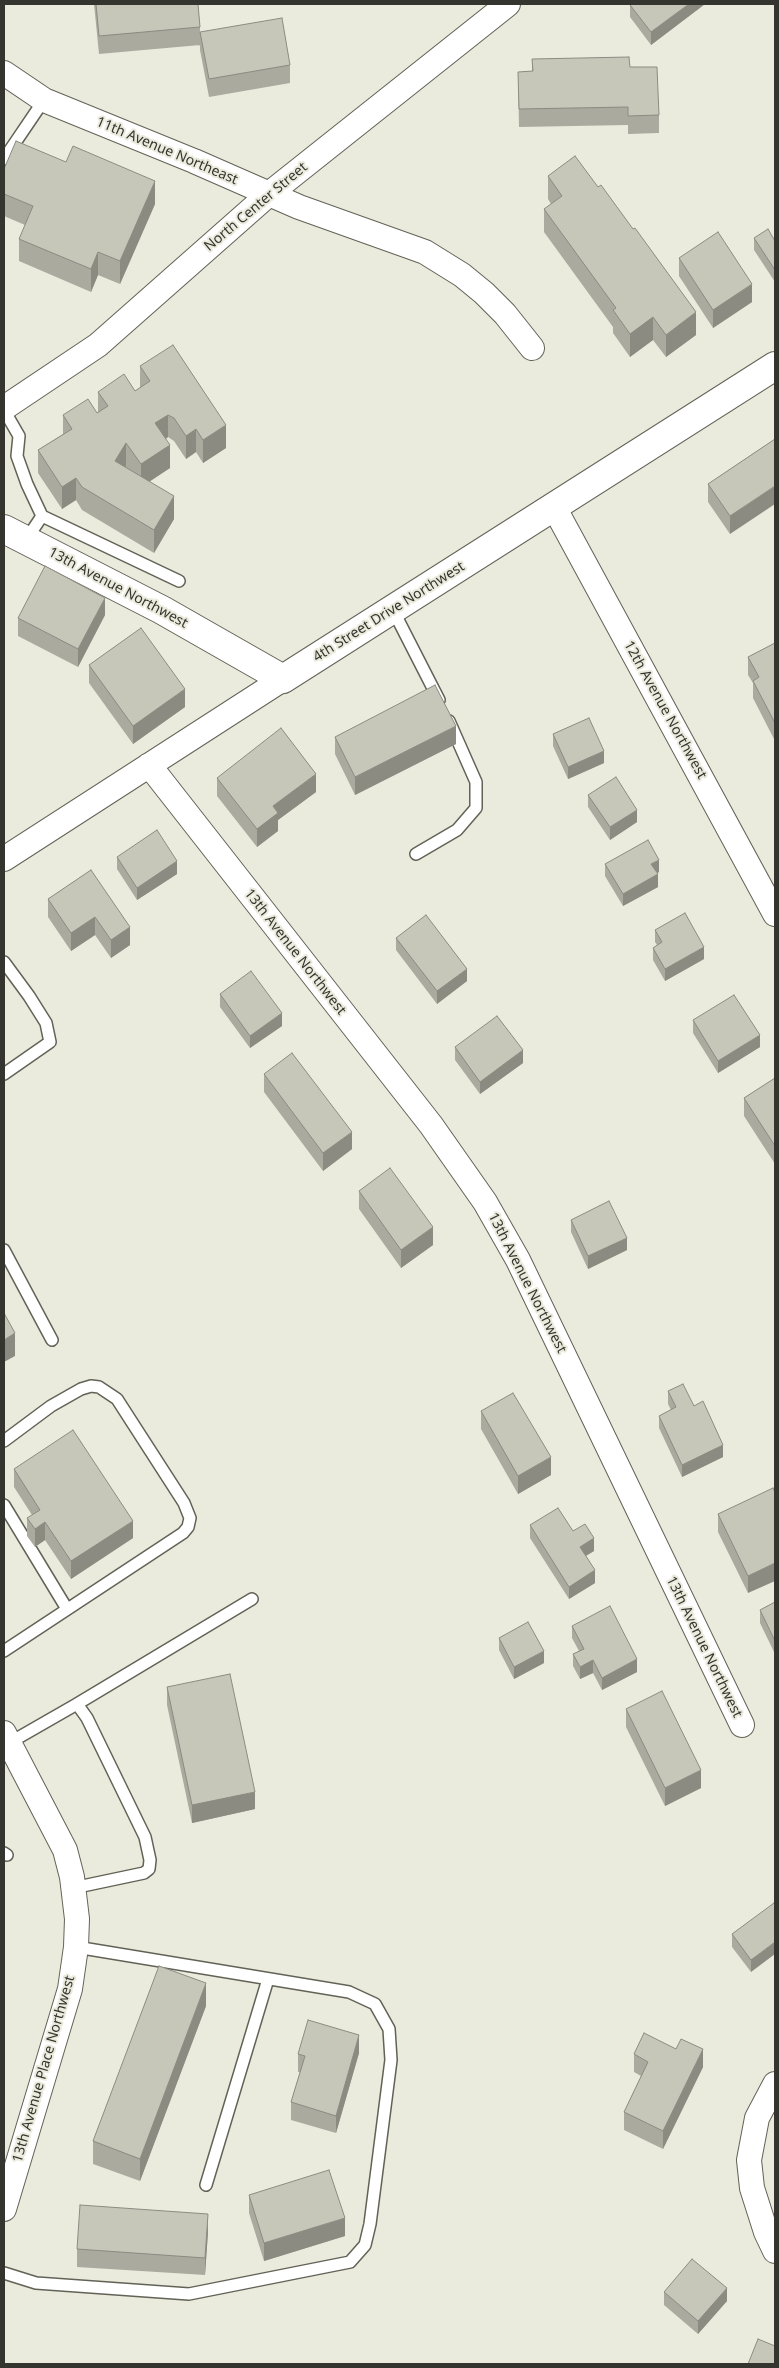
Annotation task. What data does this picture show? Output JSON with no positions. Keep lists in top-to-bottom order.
{
  "streets": {
    "main road": ["13th Avenue Northwest", "4th Street Drive Northwest"],
    "street": [
      "11th Avenue Northeast",
      "North Center Street",
      "12th Avenue Northwest",
      "13th Avenue Place Northwest"
    ]
  },
  "crossings": [
    ["11th Avenue Northeast", "North Center Street"],
    ["13th Avenue Northwest", "4th Street Drive Northwest"],
    ["4th Street Drive Northwest", "12th Avenue Northwest"]
  ]
}
